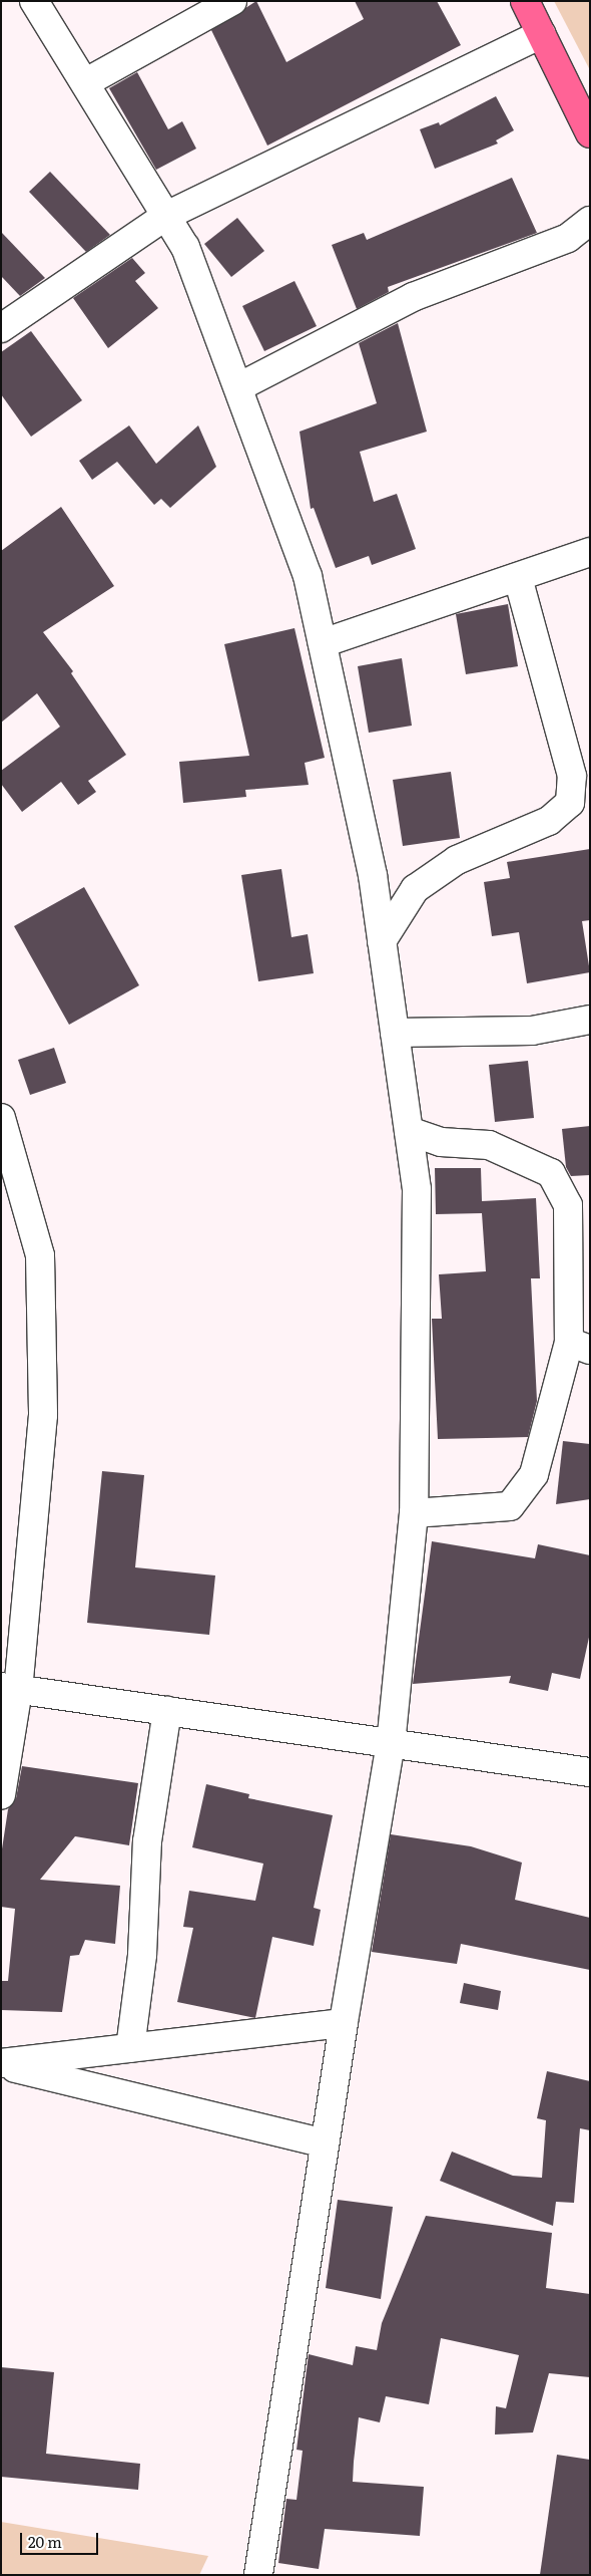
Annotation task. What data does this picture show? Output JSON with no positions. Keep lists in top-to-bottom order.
{
  "scale_bar": "20 m"
}
